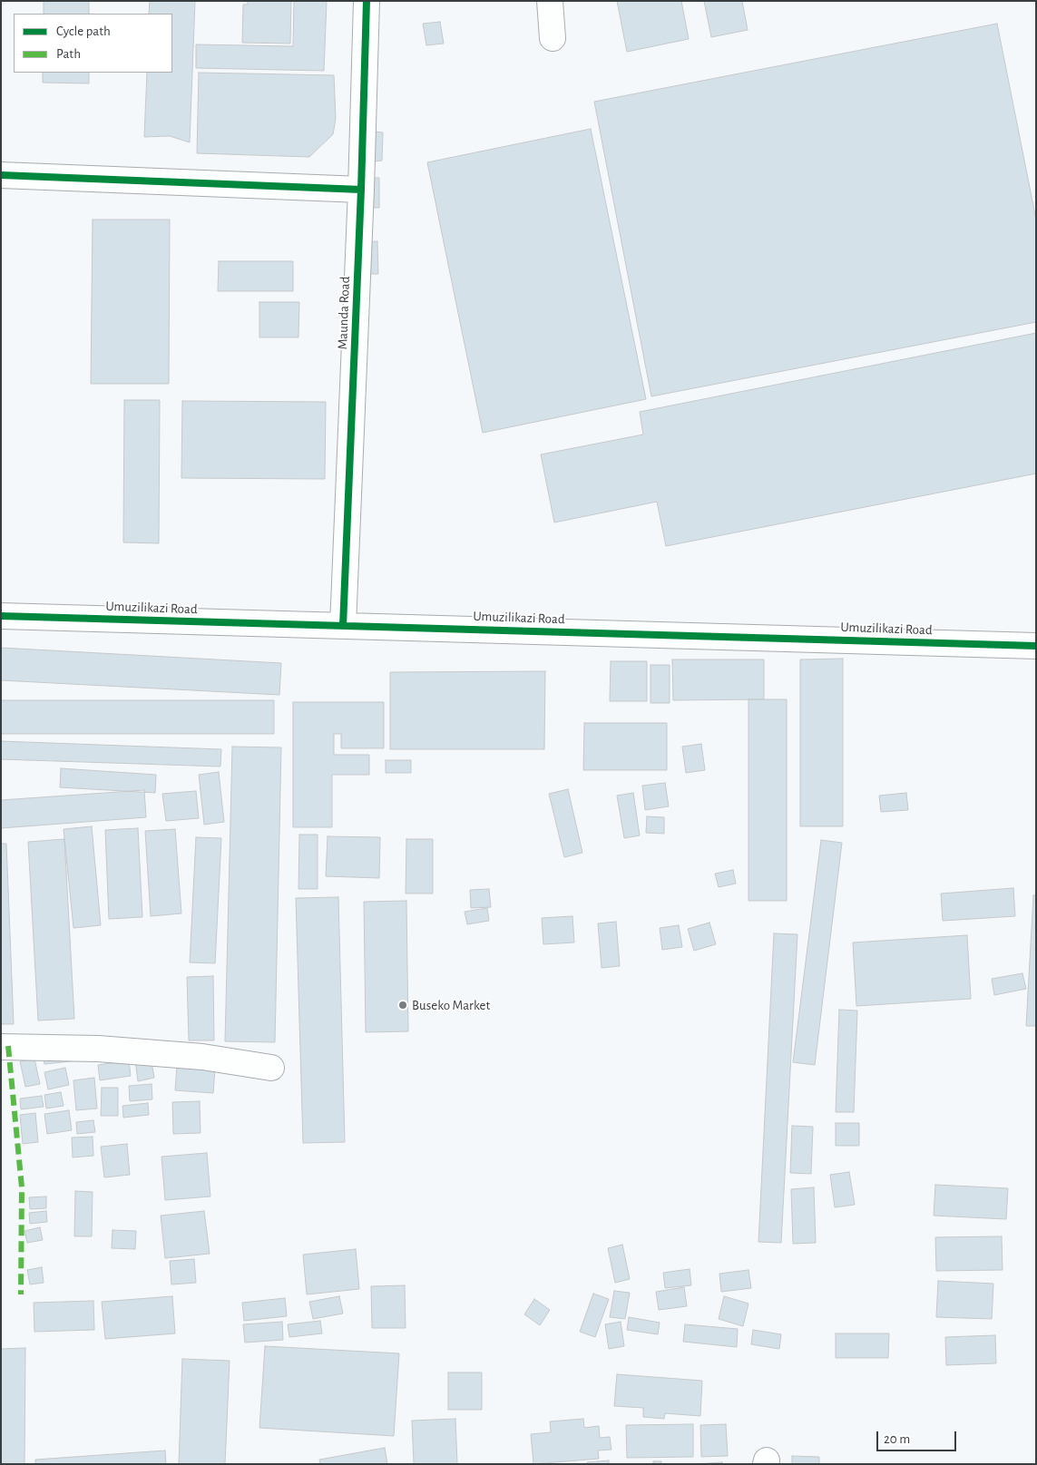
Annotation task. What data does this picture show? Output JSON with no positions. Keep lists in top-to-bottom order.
{
  "streets": {
    "street": ["Maunda Road", "Umuzilikazi Road"]
  },
  "crossings": [
    ["Maunda Road", "Umuzilikazi Road"]
  ],
  "places": ["Buseko Market"],
  "legend": ["Cycle path", "Path"],
  "scale_bar": "20 m"
}
